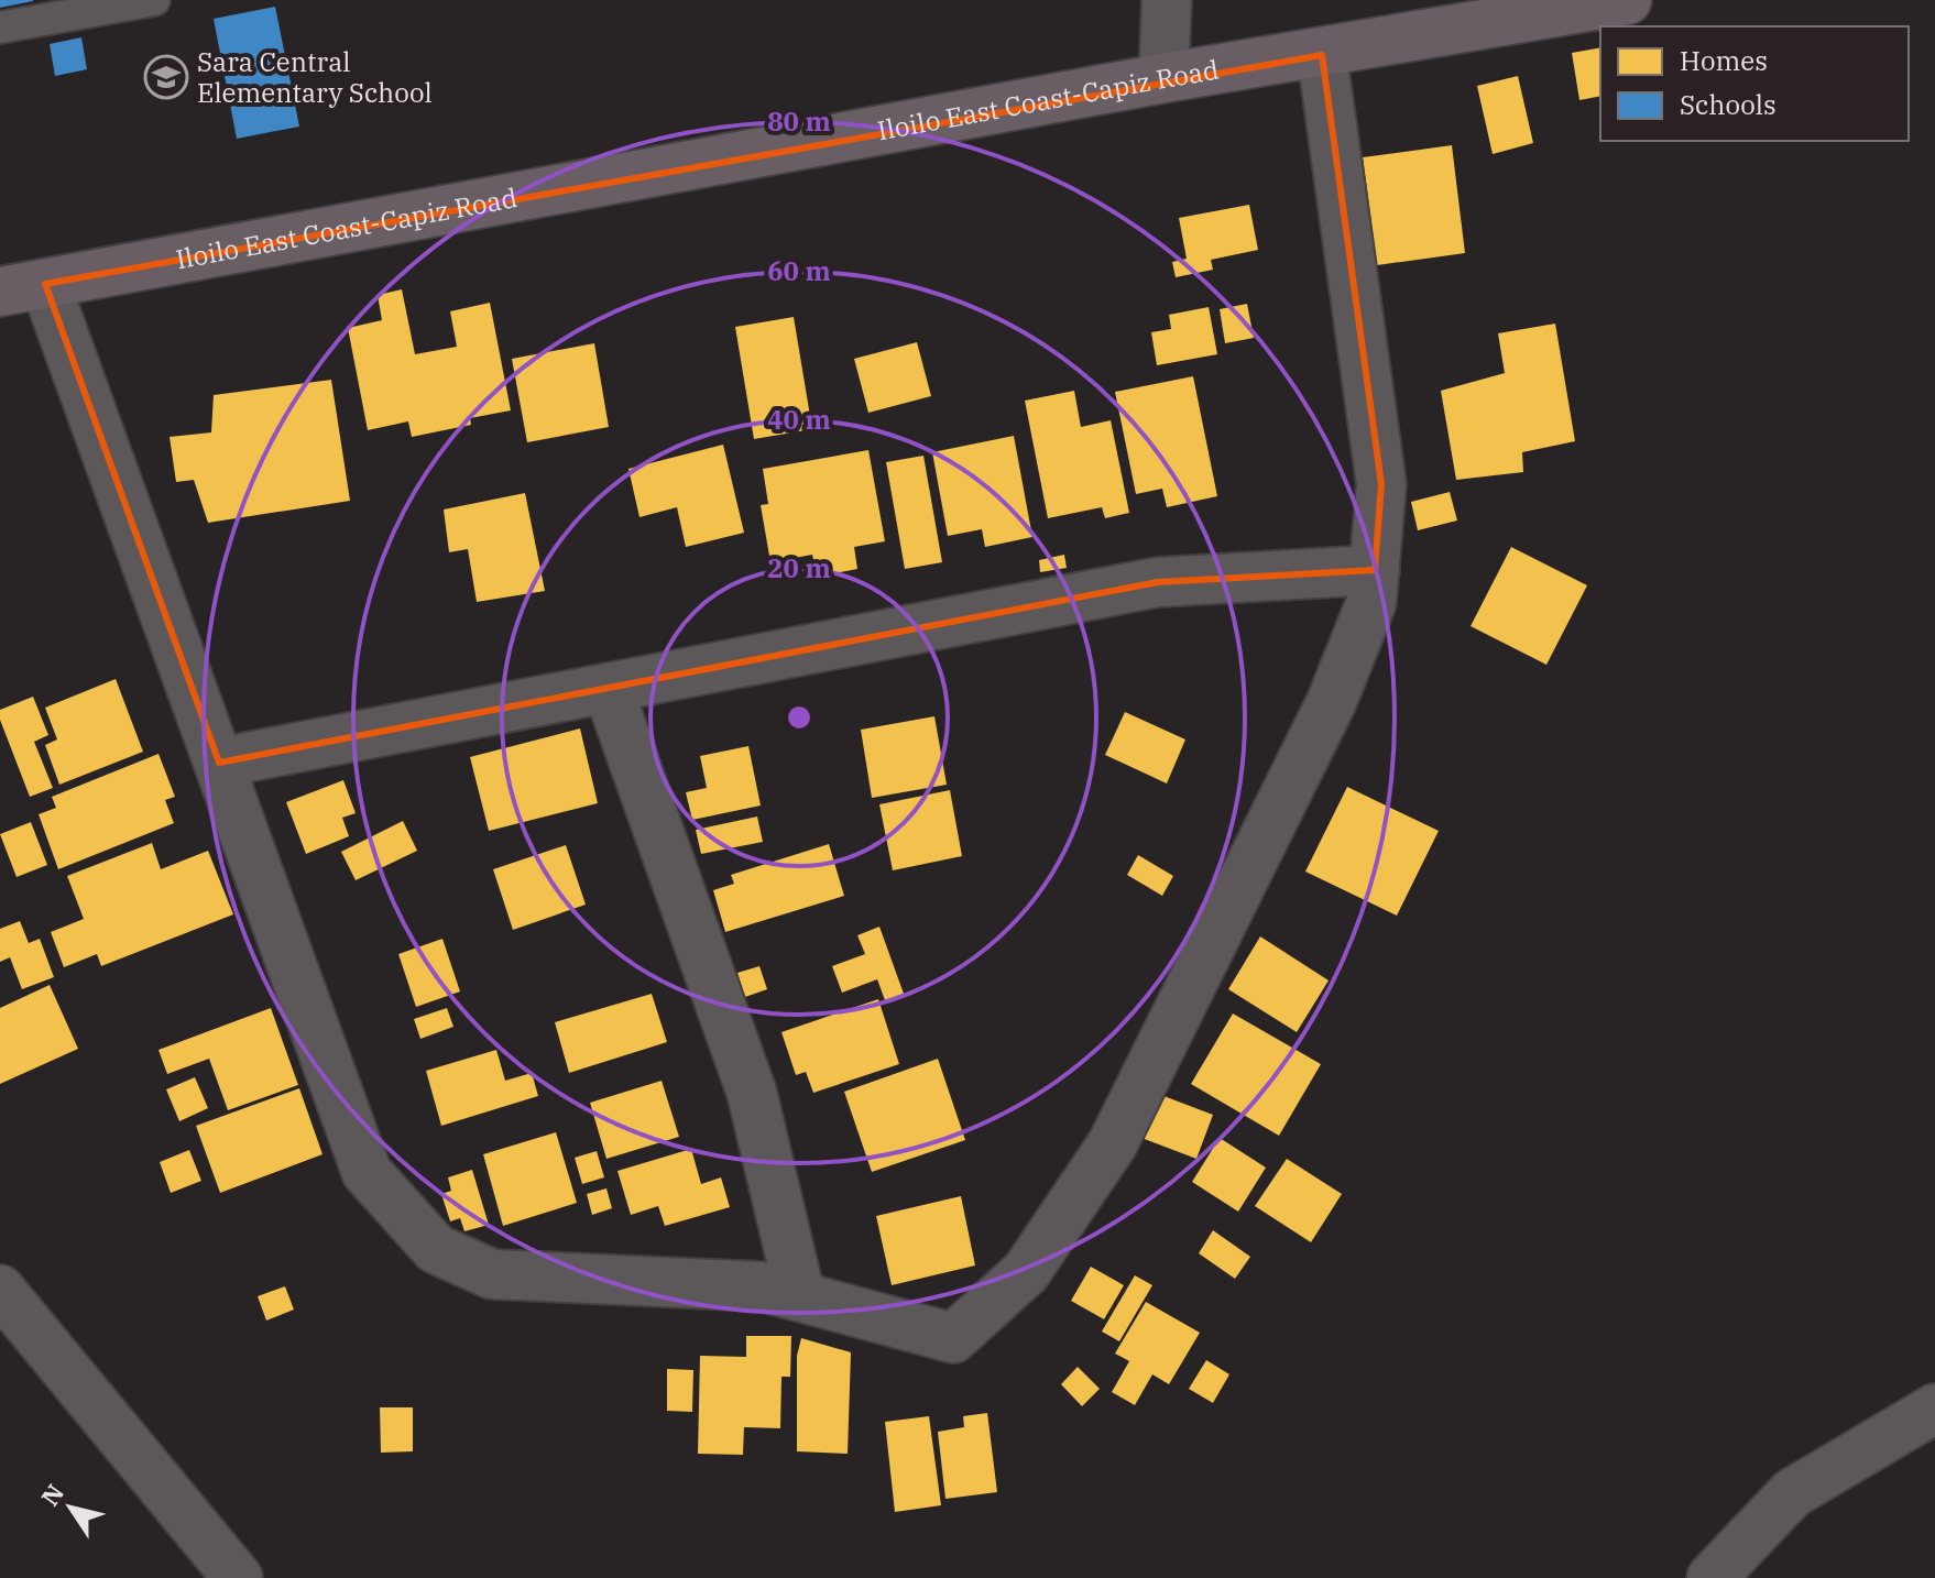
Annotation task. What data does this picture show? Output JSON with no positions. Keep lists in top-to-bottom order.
{
  "streets": {
    "main road": ["Iloilo East Coast-Capiz Road"]
  },
  "places": {
    "school or university": ["Sara Central Elementary School"]
  },
  "legend": ["Homes", "Schools"],
  "north": "top left",
  "rings": [
    "80 m",
    "60 m",
    "40 m",
    "20 m"
  ]
}
